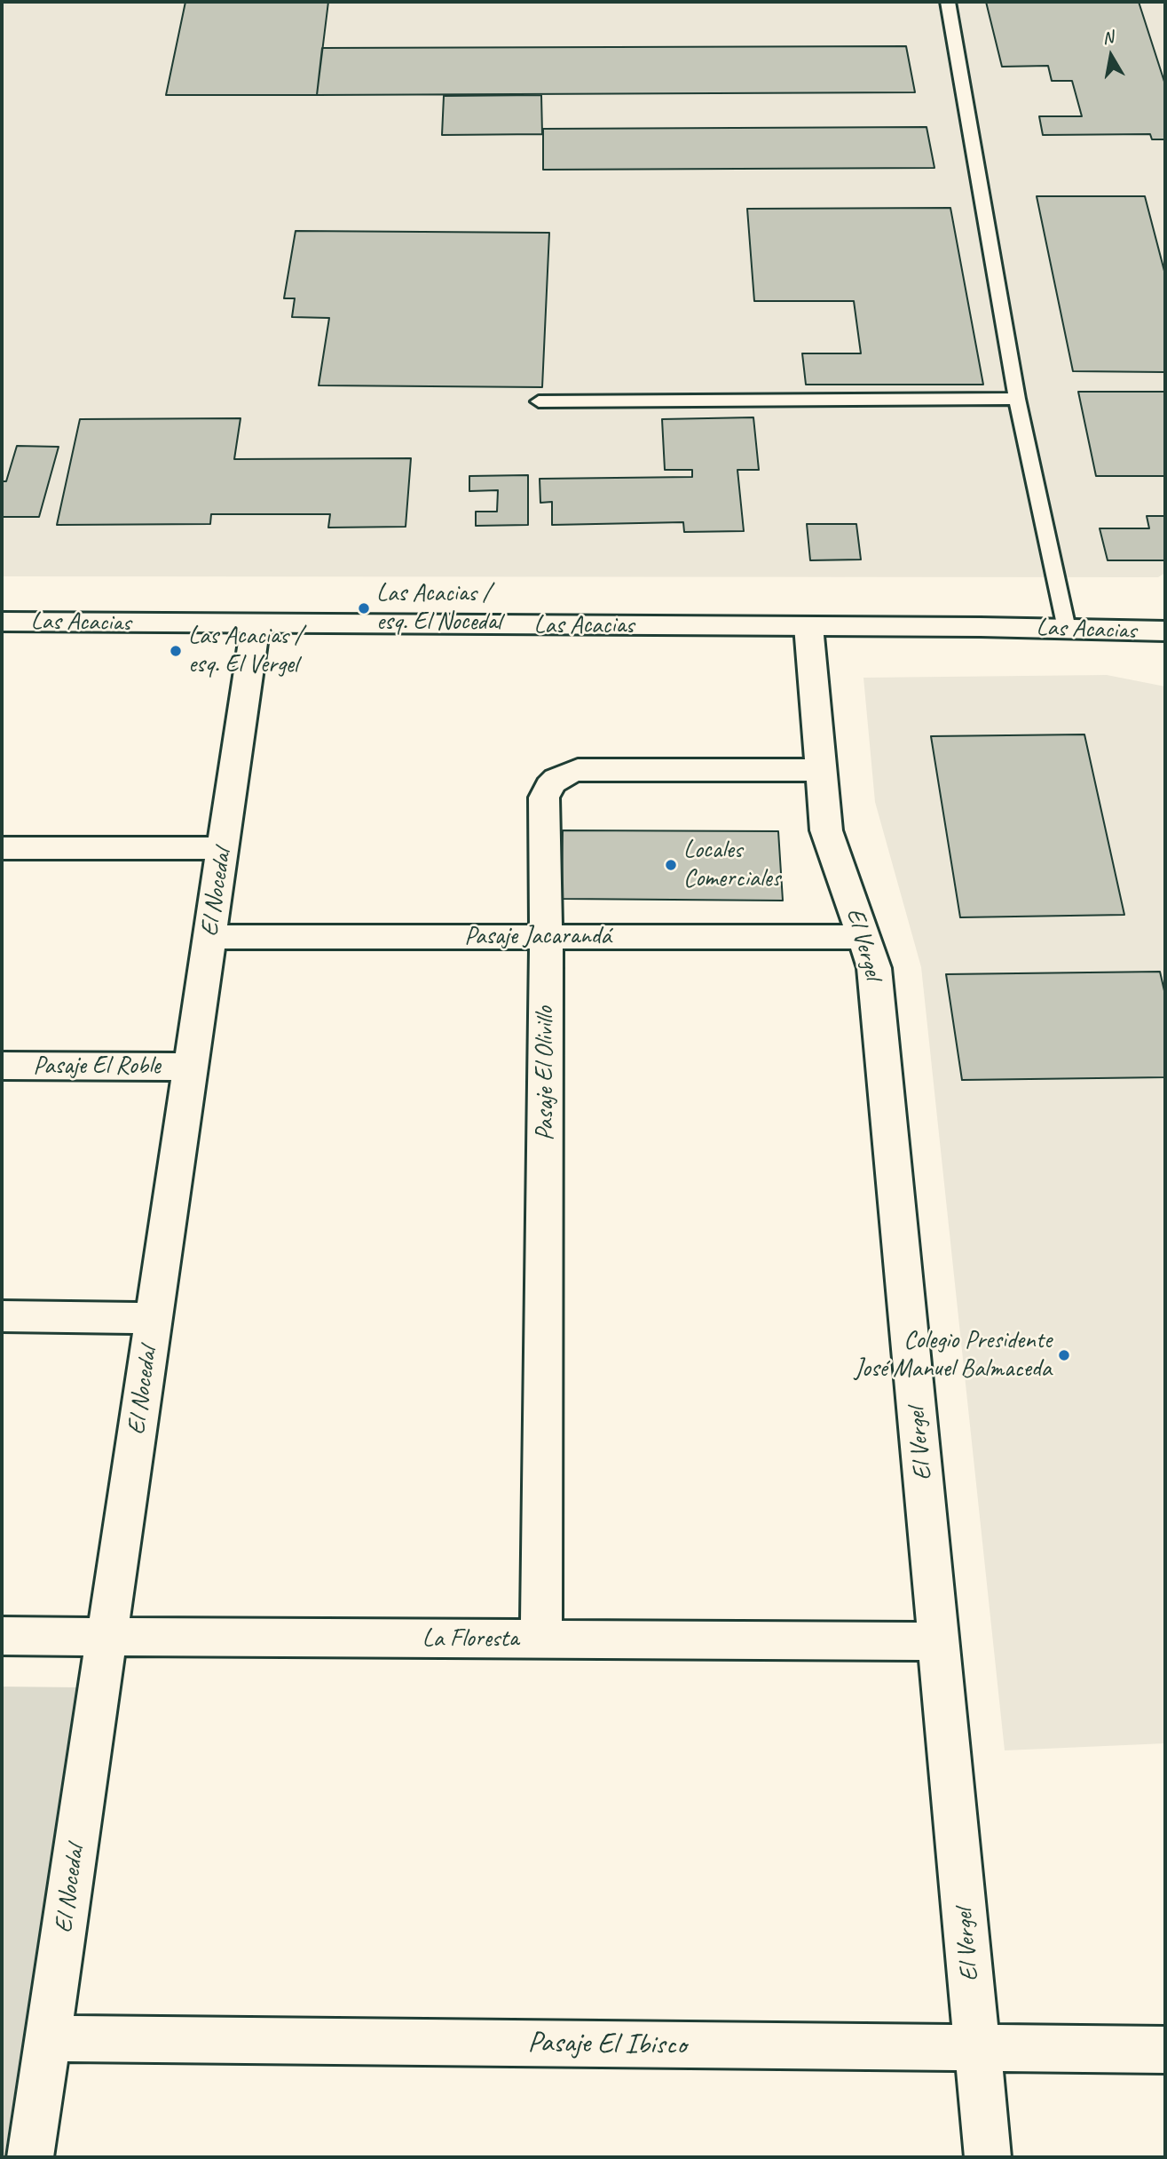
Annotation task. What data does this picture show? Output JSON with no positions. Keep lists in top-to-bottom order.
{
  "streets": {
    "street": [
      "Las Acacias",
      "El Nocedal",
      "Pasaje Jacarandá",
      "El Vergel",
      "Pasaje El Roble",
      "Pasaje El Olivillo",
      "La Floresta",
      "Pasaje El Ibisco"
    ]
  },
  "crossings": [
    ["Las Acacias", "El Nocedal"],
    ["Las Acacias", "El Vergel"],
    ["El Nocedal", "Pasaje Jacarandá"],
    ["El Nocedal", "Pasaje El Roble"],
    ["El Nocedal", "La Floresta"],
    ["El Nocedal", "Pasaje El Ibisco"],
    ["Pasaje Jacarandá", "El Vergel"],
    ["Pasaje Jacarandá", "Pasaje El Olivillo"],
    ["El Vergel", "Pasaje El Olivillo"],
    ["El Vergel", "La Floresta"],
    ["El Vergel", "Pasaje El Ibisco"],
    ["Pasaje El Olivillo", "La Floresta"]
  ],
  "places": [
    "Las Acacias / esq. El Nocedal",
    "Las Acacias / esq. El Vergel",
    "Locales Comerciales",
    "Colegio Presidente José Manuel Balmaceda"
  ],
  "north": "top"
}
